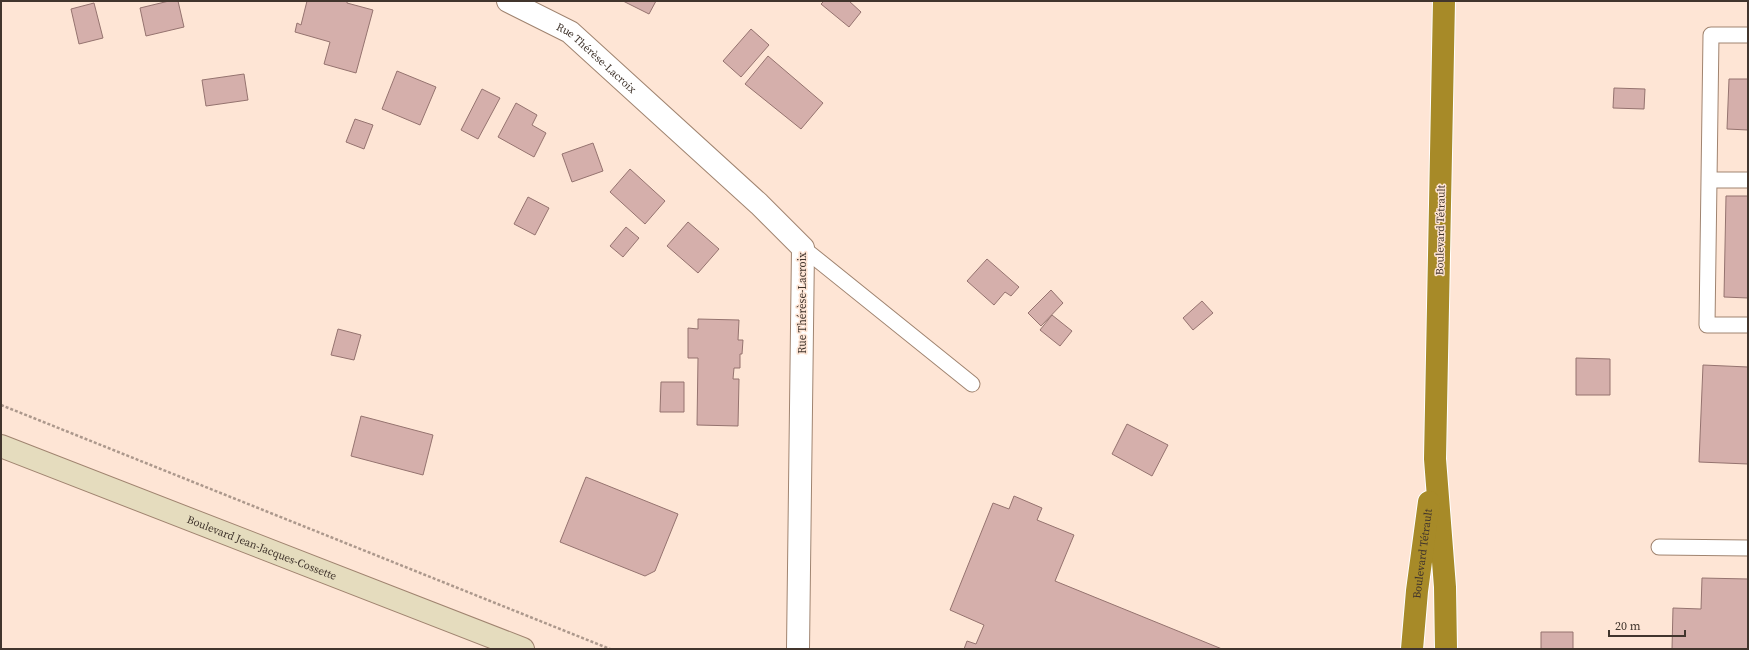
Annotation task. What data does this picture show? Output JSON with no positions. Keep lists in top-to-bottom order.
{
  "streets": {
    "highway": ["Boulevard Tétrault"],
    "main road": ["Boulevard Jean-Jacques-Cossette"],
    "street": ["Rue Thérèse-Lacroix"]
  },
  "scale_bar": "20 m"
}
